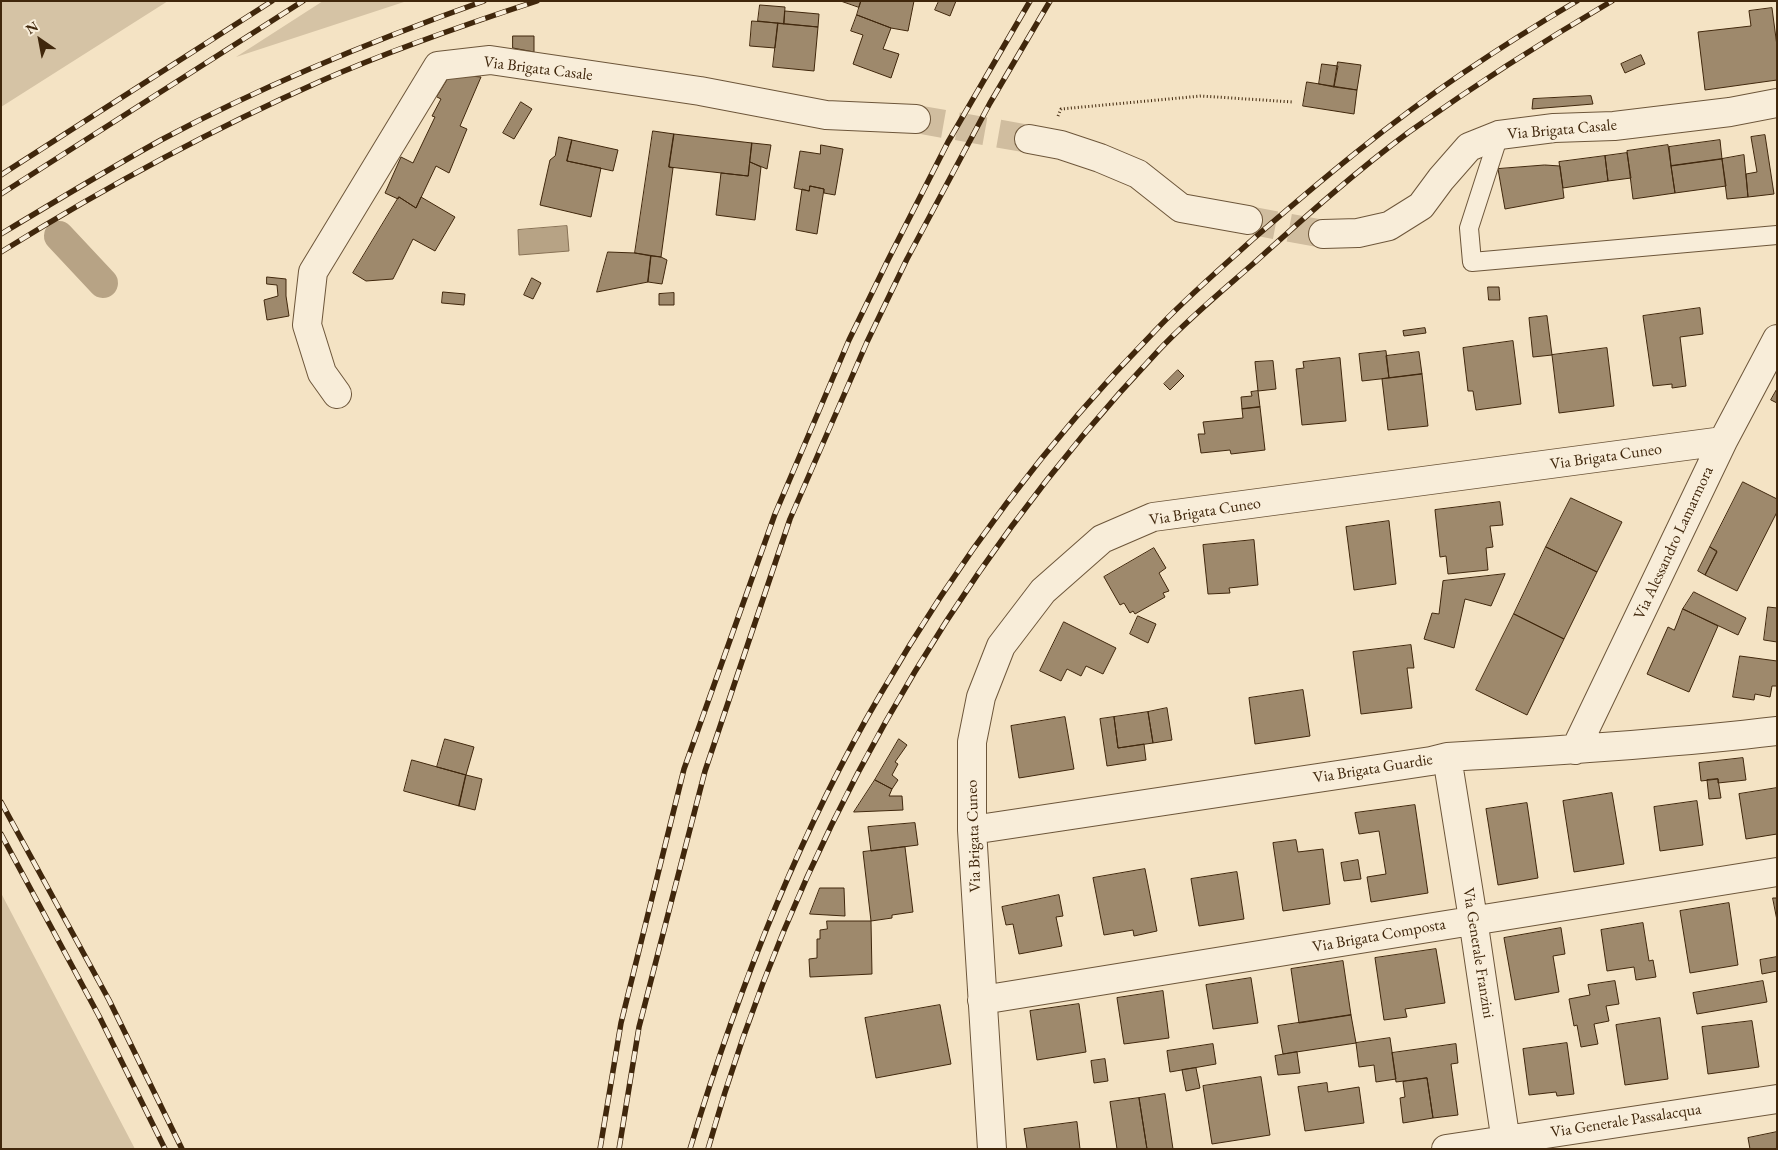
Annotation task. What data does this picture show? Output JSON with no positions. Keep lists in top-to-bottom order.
{
  "streets": {
    "street": [
      "Via Brigata Casale",
      "Via Brigata Cuneo",
      "Via Alessandro Lamarmora",
      "Via Brigata Guardie",
      "Via Brigata Composta",
      "Via Generale Franzini",
      "Via Generale Passalacqua"
    ]
  },
  "crossings": [
    ["Via Brigata Cuneo", "Via Alessandro Lamarmora"],
    ["Via Brigata Cuneo", "Via Brigata Guardie"],
    ["Via Brigata Cuneo", "Via Brigata Composta"],
    ["Via Alessandro Lamarmora", "Via Brigata Guardie"],
    ["Via Brigata Guardie", "Via Generale Franzini"],
    ["Via Brigata Composta", "Via Generale Franzini"],
    ["Via Generale Franzini", "Via Generale Passalacqua"]
  ],
  "north": "top left"
}
